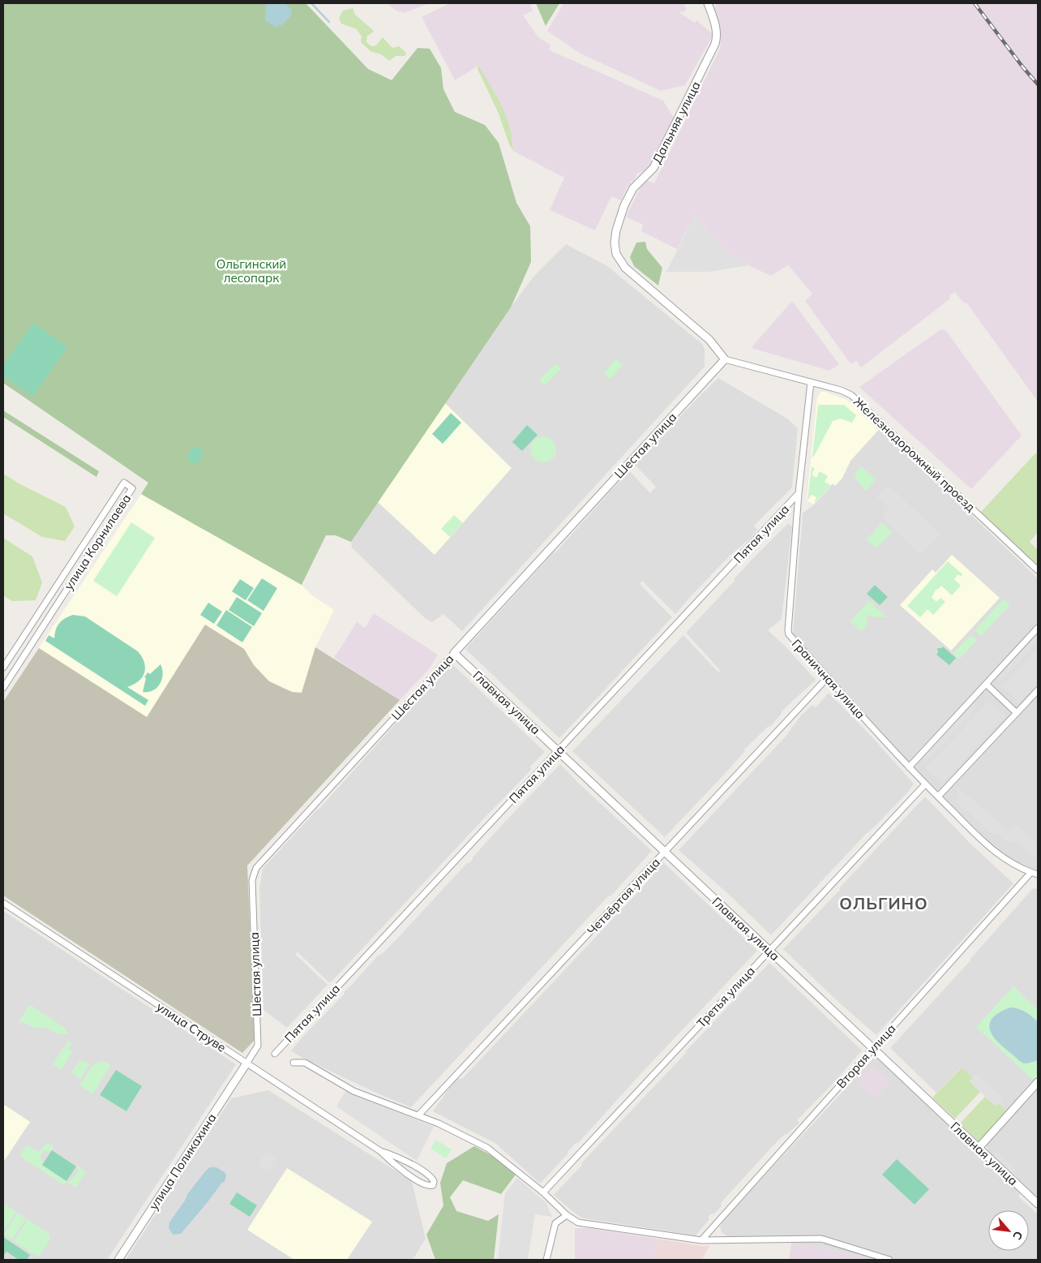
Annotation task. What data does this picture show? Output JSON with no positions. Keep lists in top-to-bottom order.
{
  "streets": {
    "street": [
      "Дальняя улица",
      "Шестая улица",
      "Железнодорожный проезд",
      "Пятая улица",
      "улица Корнилаева",
      "Граничная улица",
      "Главная улица",
      "Четвёртая улица",
      "Третья улица",
      "улица Струве",
      "Вторая улица",
      "улица Поликахина"
    ]
  },
  "crossings": [
    ["Дальняя улица", "Шестая улица"],
    ["Дальняя улица", "Железнодорожный проезд"],
    ["Шестая улица", "Железнодорожный проезд"],
    ["Шестая улица", "Главная улица"],
    ["Шестая улица", "улица Струве"],
    ["Шестая улица", "улица Поликахина"],
    ["Железнодорожный проезд", "Граничная улица"],
    ["Пятая улица", "Граничная улица"],
    ["Пятая улица", "Главная улица"],
    ["Граничная улица", "Четвёртая улица"],
    ["Граничная улица", "Третья улица"],
    ["Граничная улица", "Вторая улица"],
    ["Главная улица", "Четвёртая улица"],
    ["Главная улица", "Третья улица"],
    ["Главная улица", "Вторая улица"],
    ["улица Струве", "улица Поликахина"]
  ],
  "districts": ["ОЛЬГИНО"],
  "parks": ["Ольгинский лесопарк"],
  "north": "bottom right"
}
